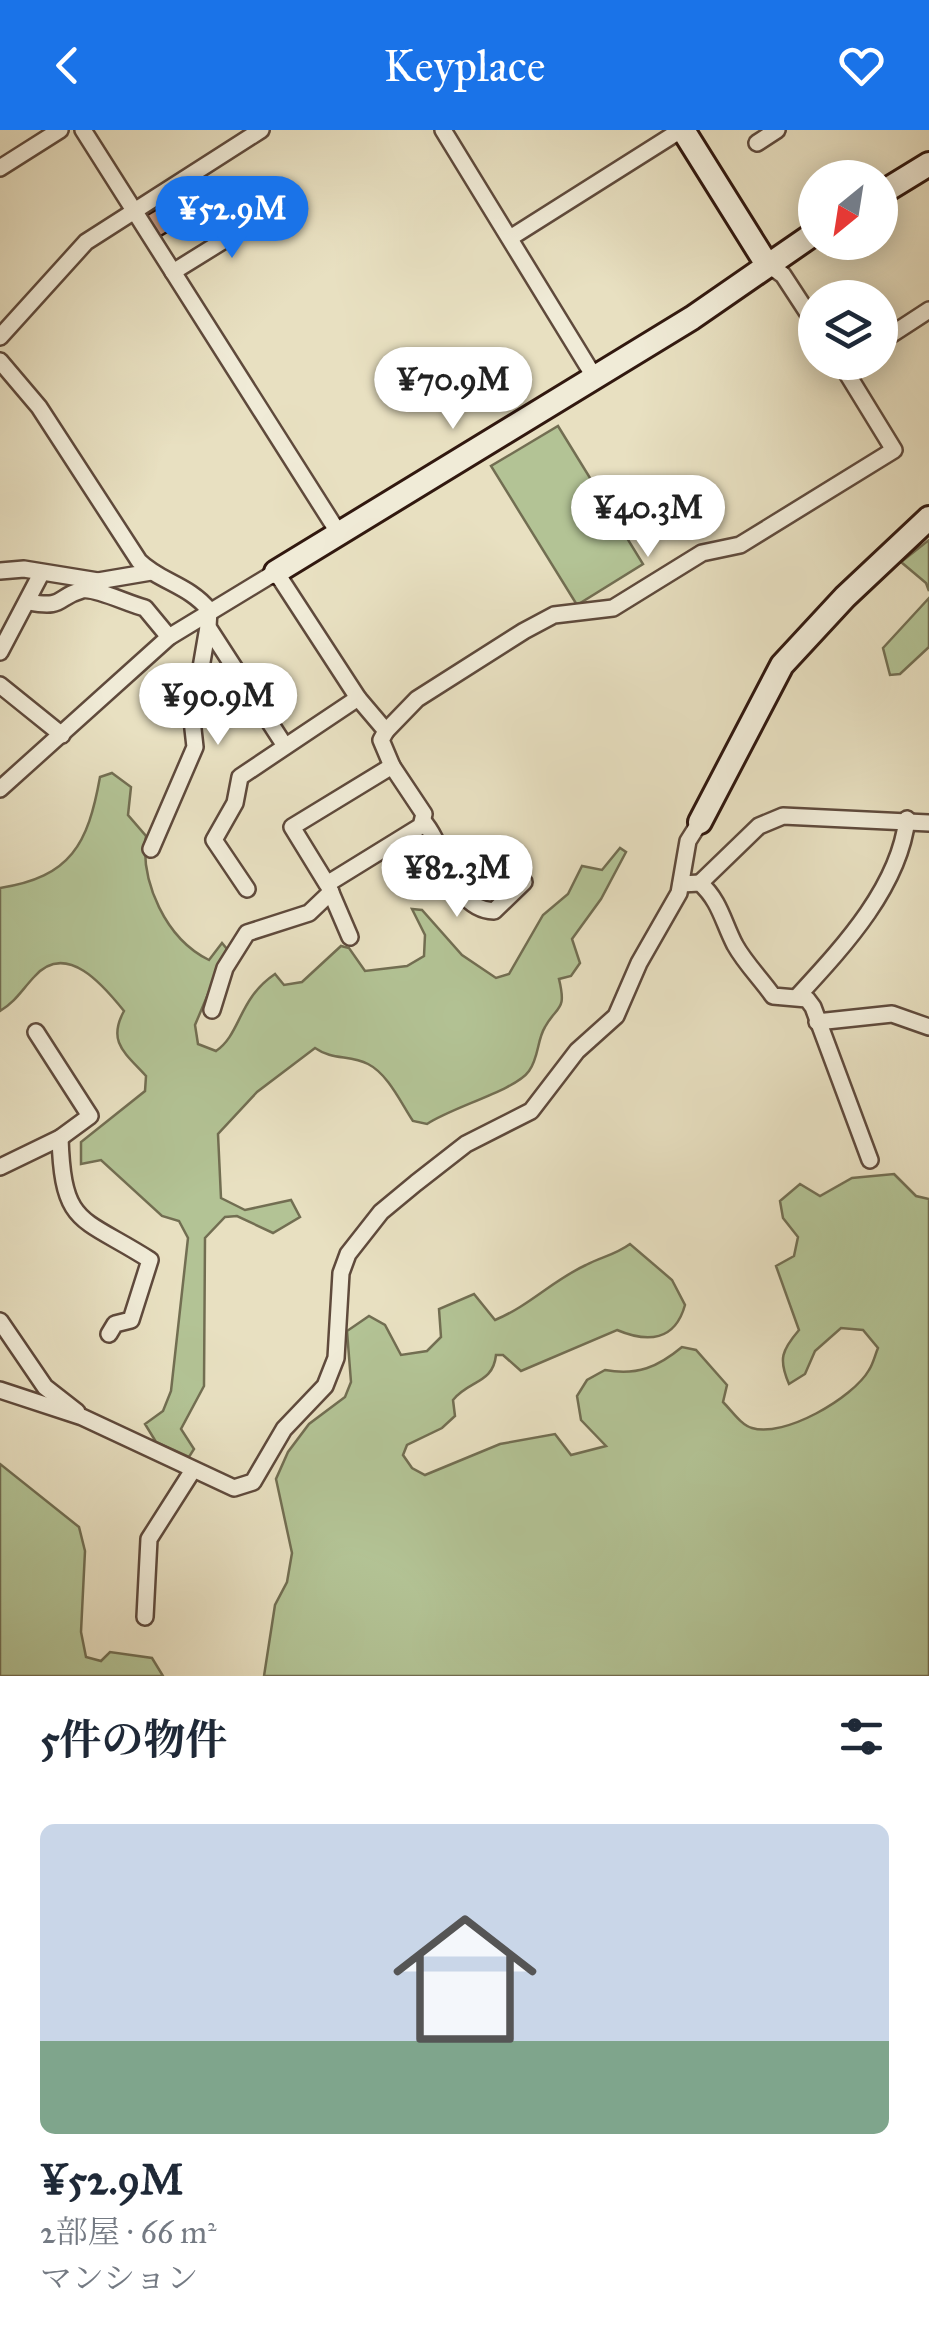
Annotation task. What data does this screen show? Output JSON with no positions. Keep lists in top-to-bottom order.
{
  "north": "bottom left",
  "page": {
    "header": "Keyplace",
    "price": [
      "¥52.9M",
      "¥70.9M",
      "¥40.3M",
      "¥90.9M",
      "¥82.3M"
    ],
    "heading": "5件の物件",
    "list": [
      {
        "name": "¥52.9M",
        "note": "2部屋 · 66 m² · マンション"
      }
    ]
  }
}
